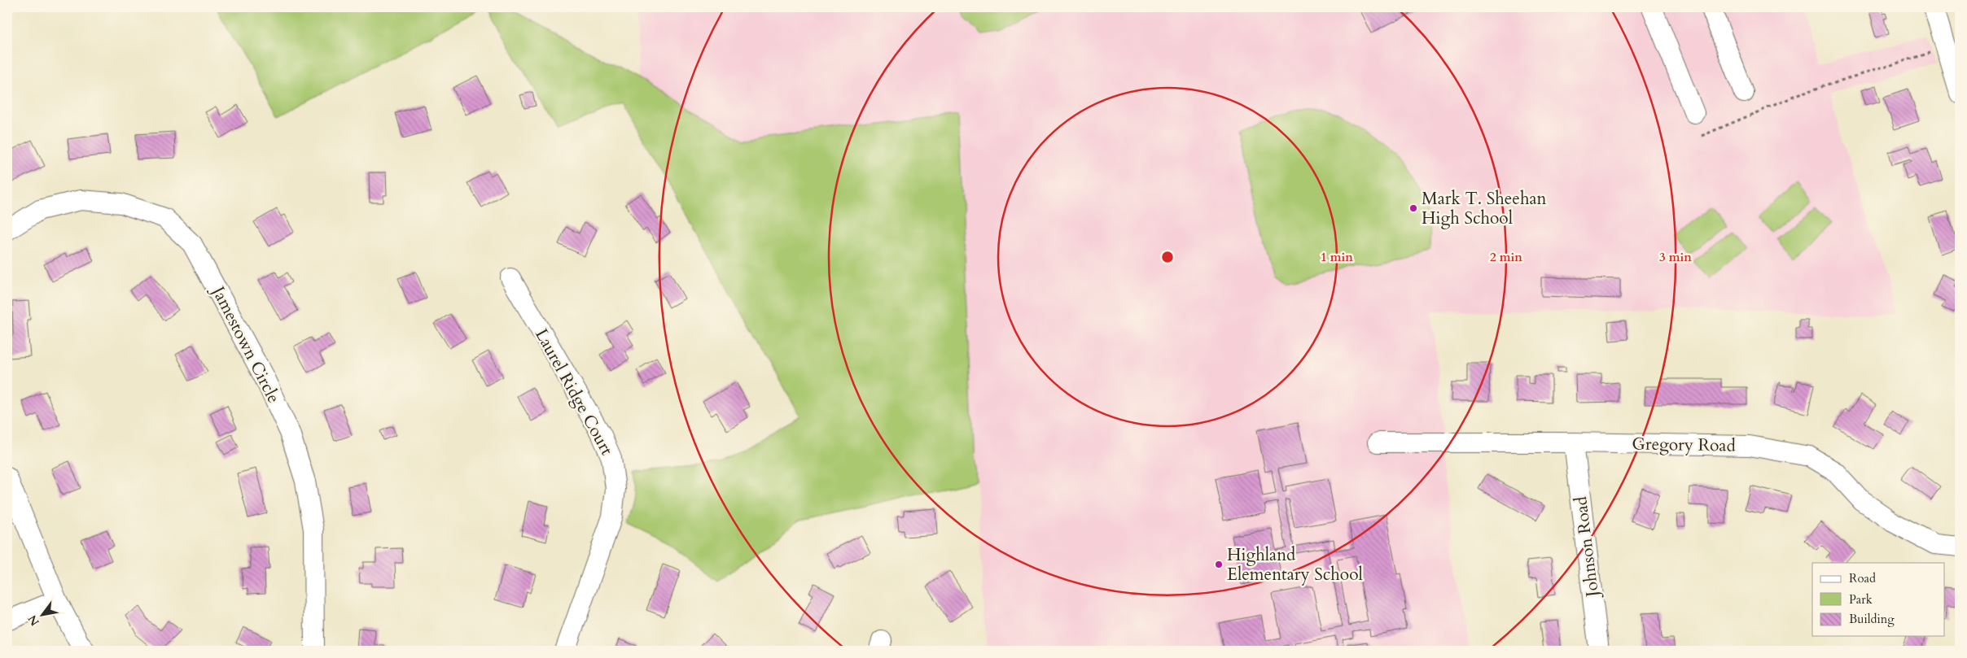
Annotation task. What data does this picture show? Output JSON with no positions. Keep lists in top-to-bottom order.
{
  "streets": {
    "street": [
      "Jamestown Circle",
      "Laurel Ridge Court",
      "Gregory Road",
      "Johnson Road"
    ]
  },
  "crossings": [
    ["Gregory Road", "Johnson Road"]
  ],
  "places": ["Mark T. Sheehan High School", "Highland Elementary School"],
  "legend": ["Road", "Park", "Building"],
  "north": "bottom left",
  "rings": ["1 min", "2 min", "3 min"]
}
